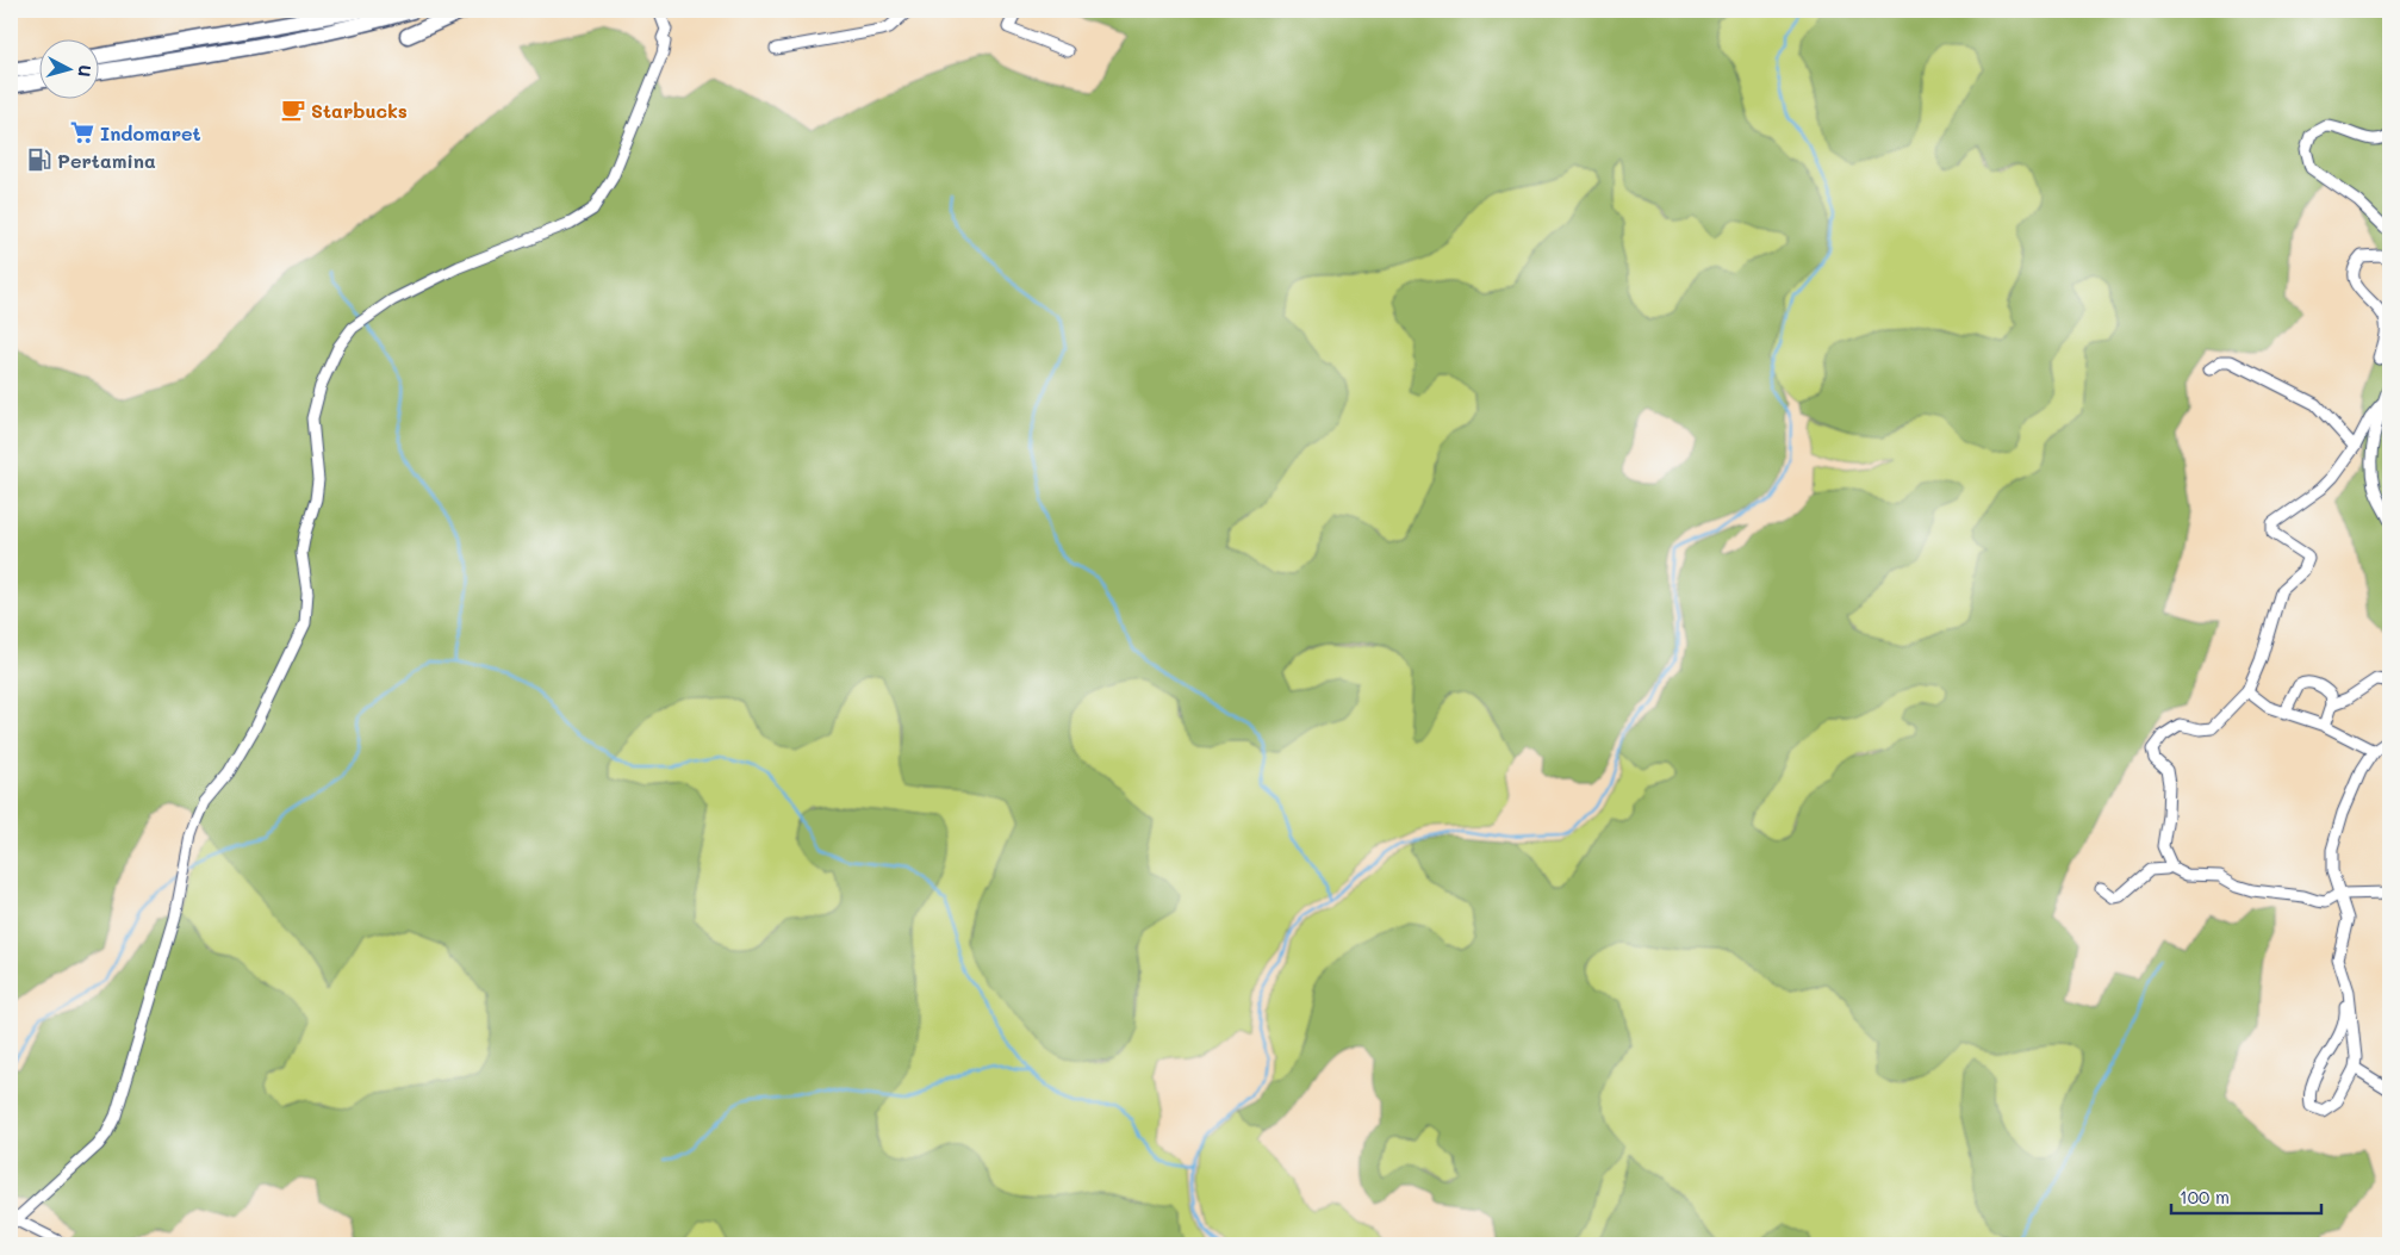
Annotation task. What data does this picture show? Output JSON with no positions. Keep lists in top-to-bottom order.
{
  "places": {
    "cafe": ["Starbucks"],
    "supermarket": ["Indomaret"],
    "fuel station": ["Pertamina"]
  },
  "scale_bar": "100 m",
  "north": "right"
}
